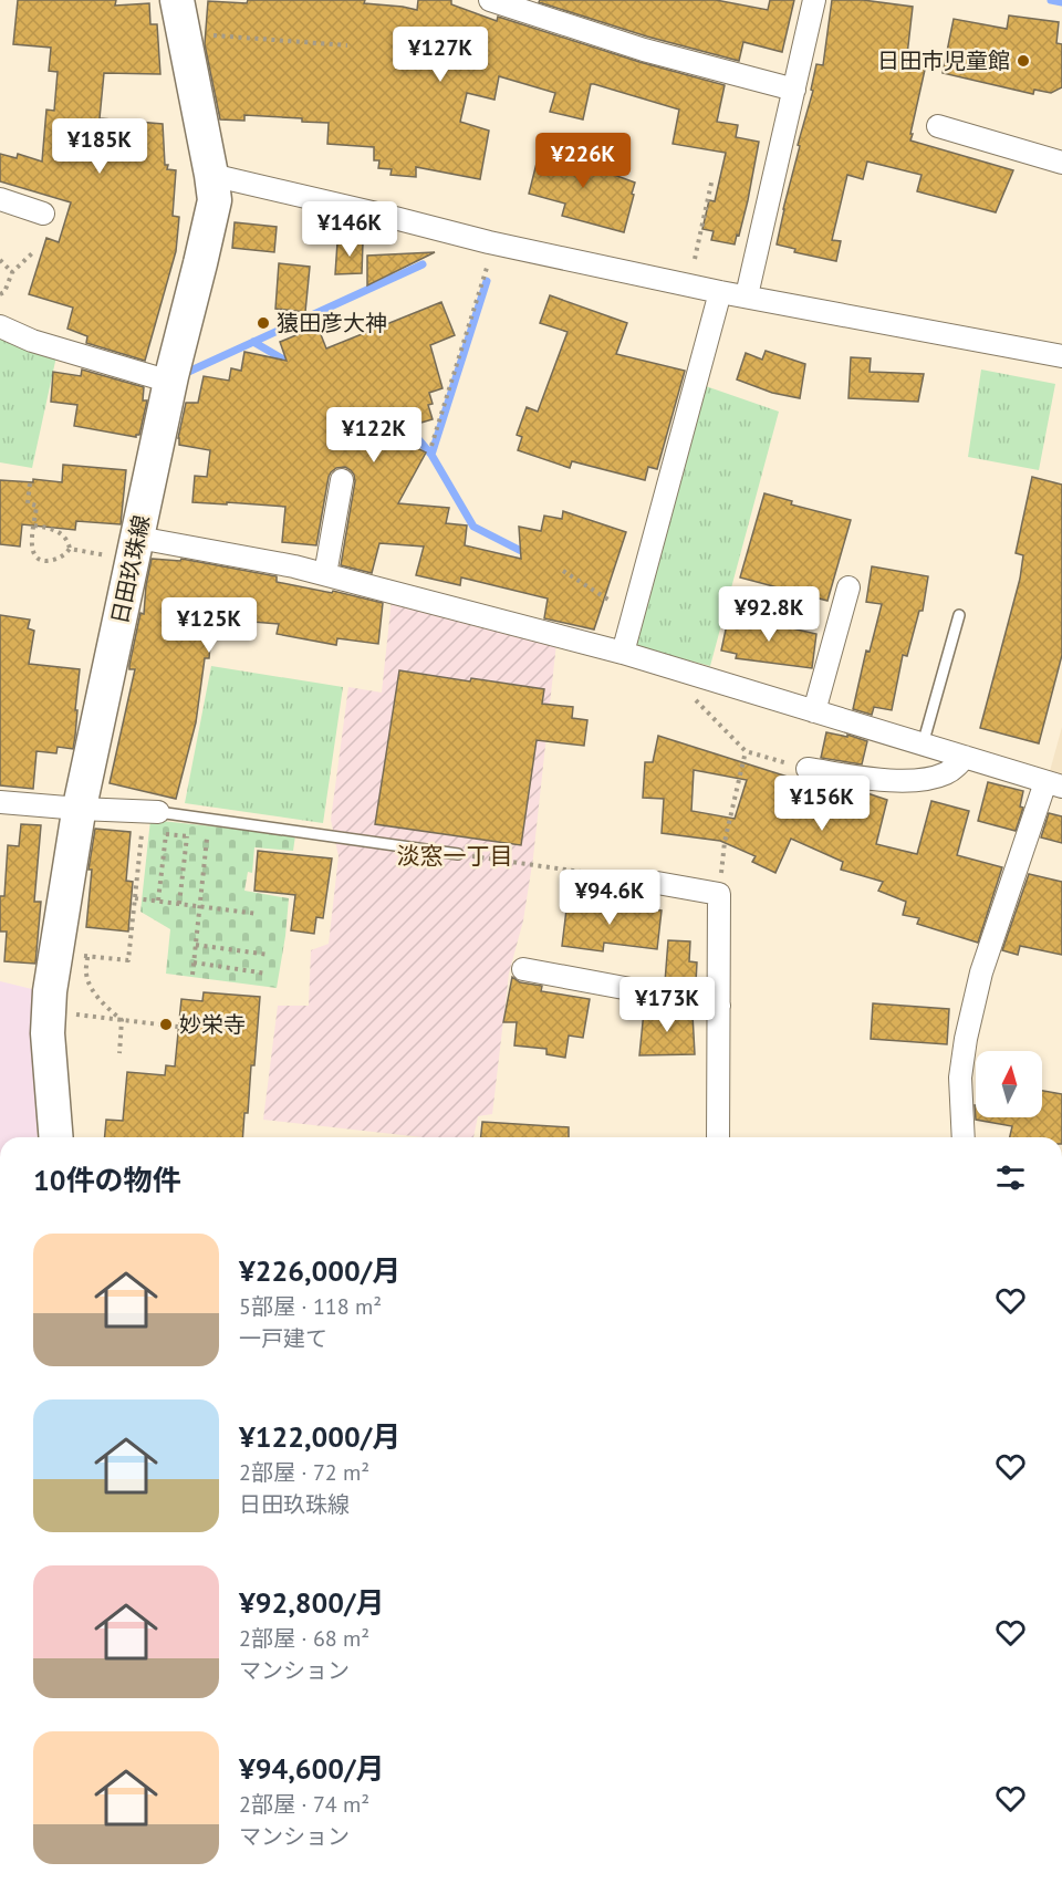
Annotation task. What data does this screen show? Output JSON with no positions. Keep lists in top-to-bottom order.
{
  "streets": {
    "main road": ["日田玖珠線"]
  },
  "districts": ["淡窓一丁目"],
  "places": ["日田市児童館", "猿田彦大神", "妙栄寺"],
  "north": "top",
  "page": {
    "price": [
      "¥127K",
      "¥185K",
      "¥226K",
      "¥146K",
      "¥122K",
      "¥92.8K",
      "¥125K",
      "¥156K",
      "¥94.6K",
      "¥173K"
    ],
    "heading": "10件の物件",
    "list": [
      {
        "name": "¥226,000/月",
        "note": "5部屋 · 118 m² · 一戸建て"
      },
      {
        "name": "¥122,000/月",
        "note": "2部屋 · 72 m² · 日田玖珠線"
      },
      {
        "name": "¥92,800/月",
        "note": "2部屋 · 68 m² · マンション"
      },
      {
        "name": "¥94,600/月",
        "note": "2部屋 · 74 m² · マンション"
      }
    ]
  }
}
